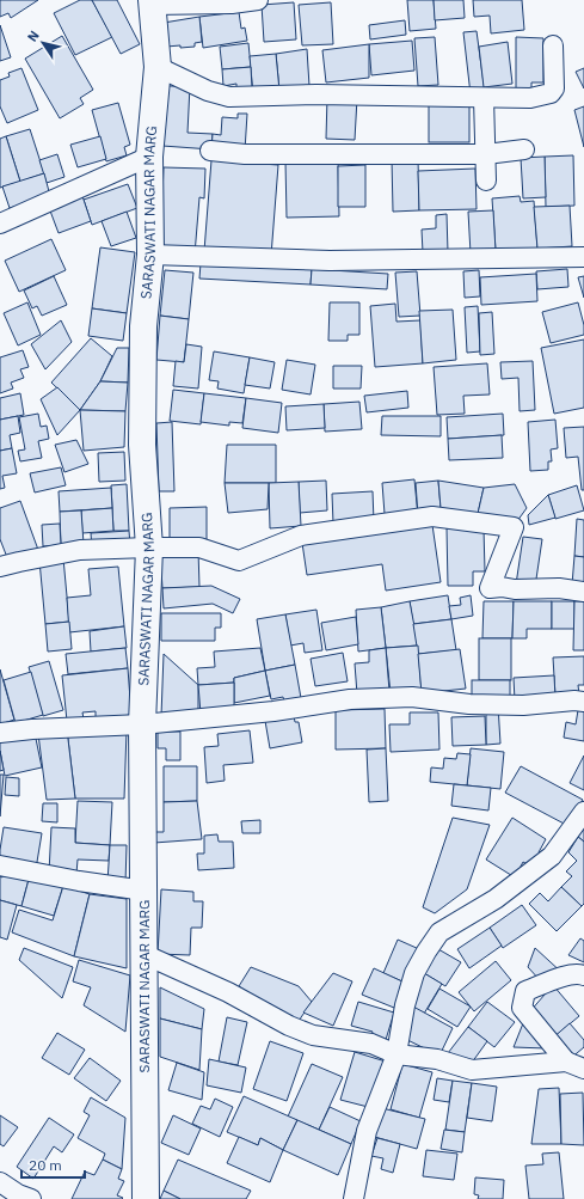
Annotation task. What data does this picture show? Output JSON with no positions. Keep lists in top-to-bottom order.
{
  "streets": {
    "main road": ["SARASWATI NAGAR MARG"]
  },
  "scale_bar": "20 m",
  "north": "top left"
}
